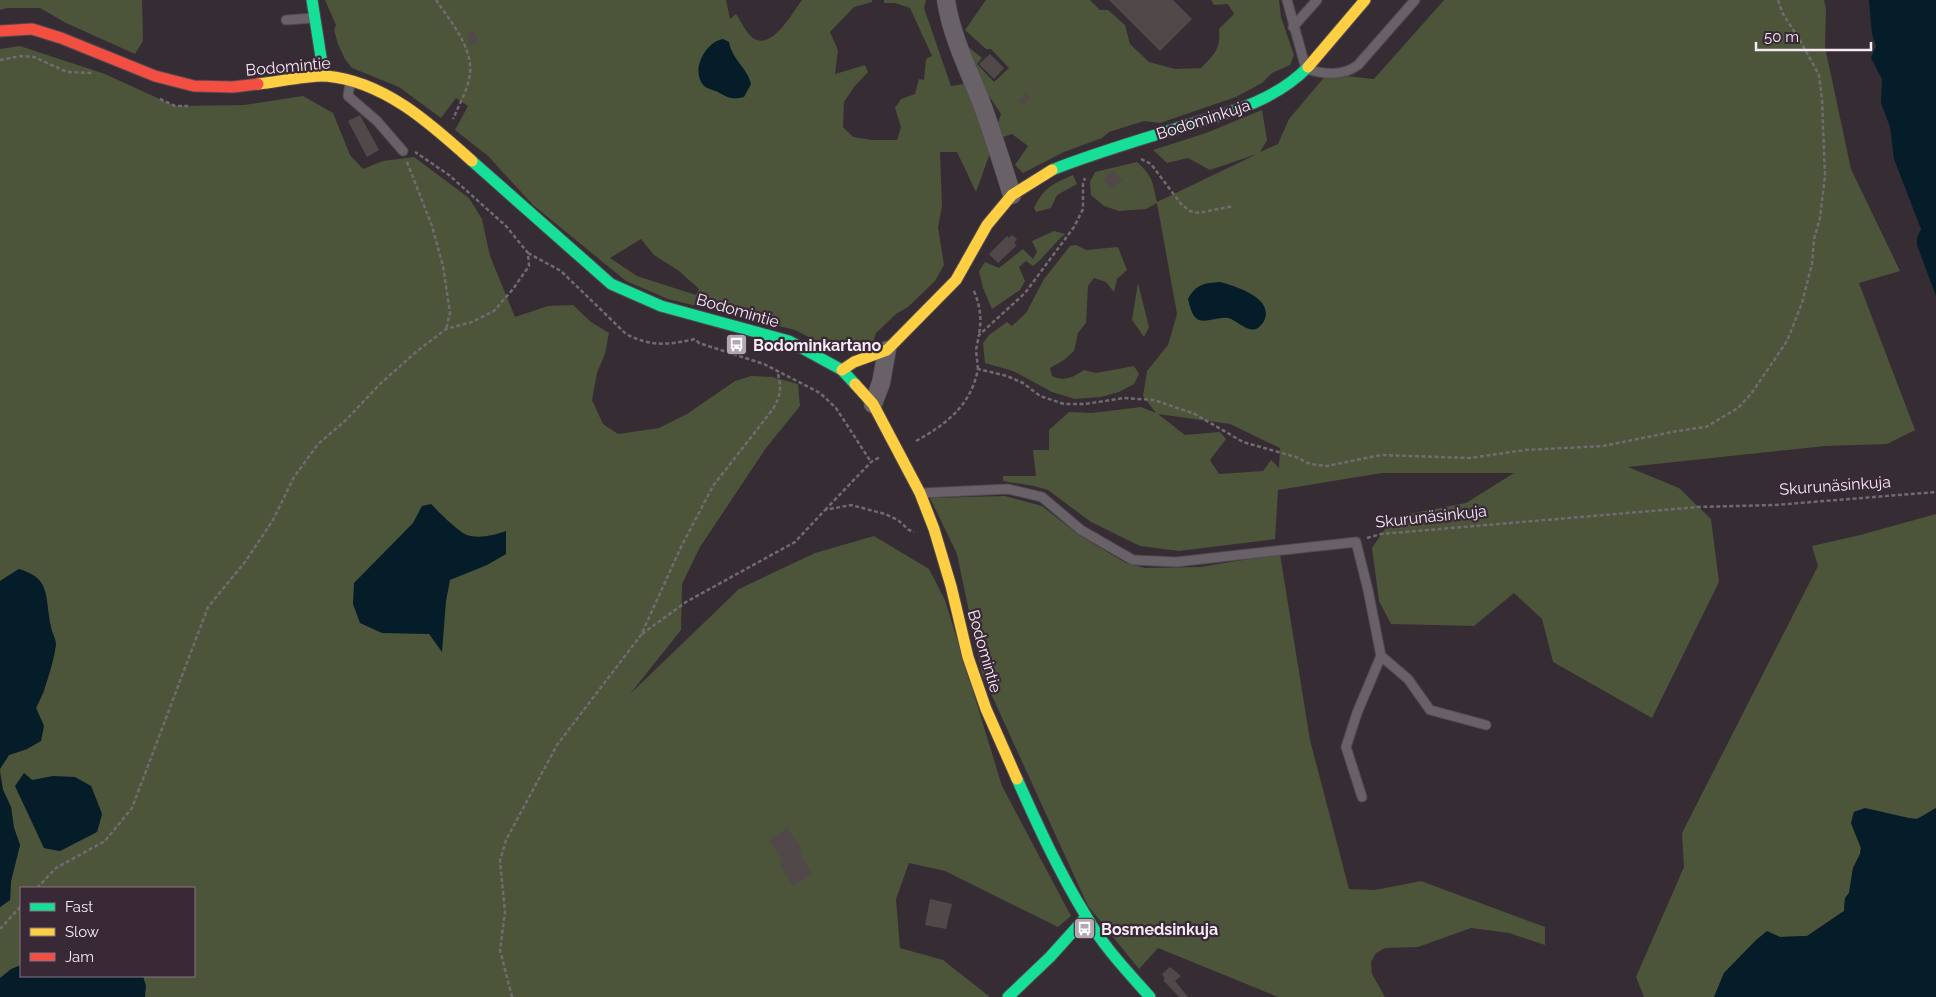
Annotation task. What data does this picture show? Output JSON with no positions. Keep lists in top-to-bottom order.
{
  "streets": {
    "street": ["Bodomintie", "Bodominkuja"],
    "lane": ["Skurunäsinkuja"]
  },
  "crossings": [
    ["Bodomintie", "Bodominkuja"],
    ["Bodomintie", "Skurunäsinkuja"]
  ],
  "places": {
    "bus stop": ["Bodominkartano", "Bosmedsinkuja"]
  },
  "legend": ["Fast", "Slow", "Jam"],
  "scale_bar": "50 m"
}
